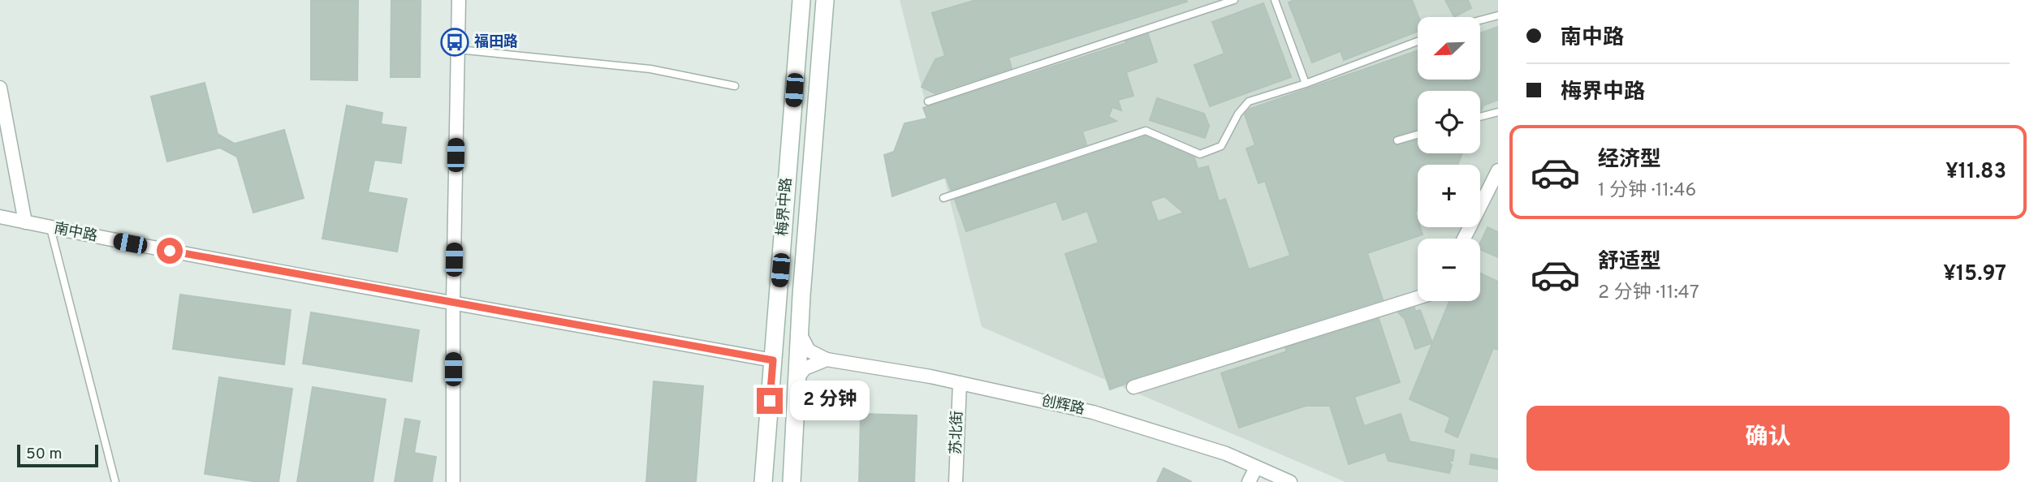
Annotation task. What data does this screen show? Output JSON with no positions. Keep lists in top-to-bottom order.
{
  "streets": {
    "main road": ["梅界中路"],
    "street": ["南中路", "创辉路", "苏北街"]
  },
  "crossings": [
    ["梅界中路", "南中路"],
    ["创辉路", "苏北街"]
  ],
  "places": {
    "bus stop": ["福田路"]
  },
  "scale_bar": "50 m",
  "north": "bottom left",
  "page": {
    "banner": ["南中路", "梅界中路"],
    "map_buttons": ["+", "−"],
    "list": [
      {
        "name": "经济型",
        "note": "1 分钟 · 11:46",
        "value": "¥11.83"
      },
      {
        "name": "舒适型",
        "note": "2 分钟 · 11:47",
        "value": "¥15.97"
      }
    ],
    "bubble": "2 分钟",
    "buttons": "确认",
    "scale": "50 m"
  }
}
